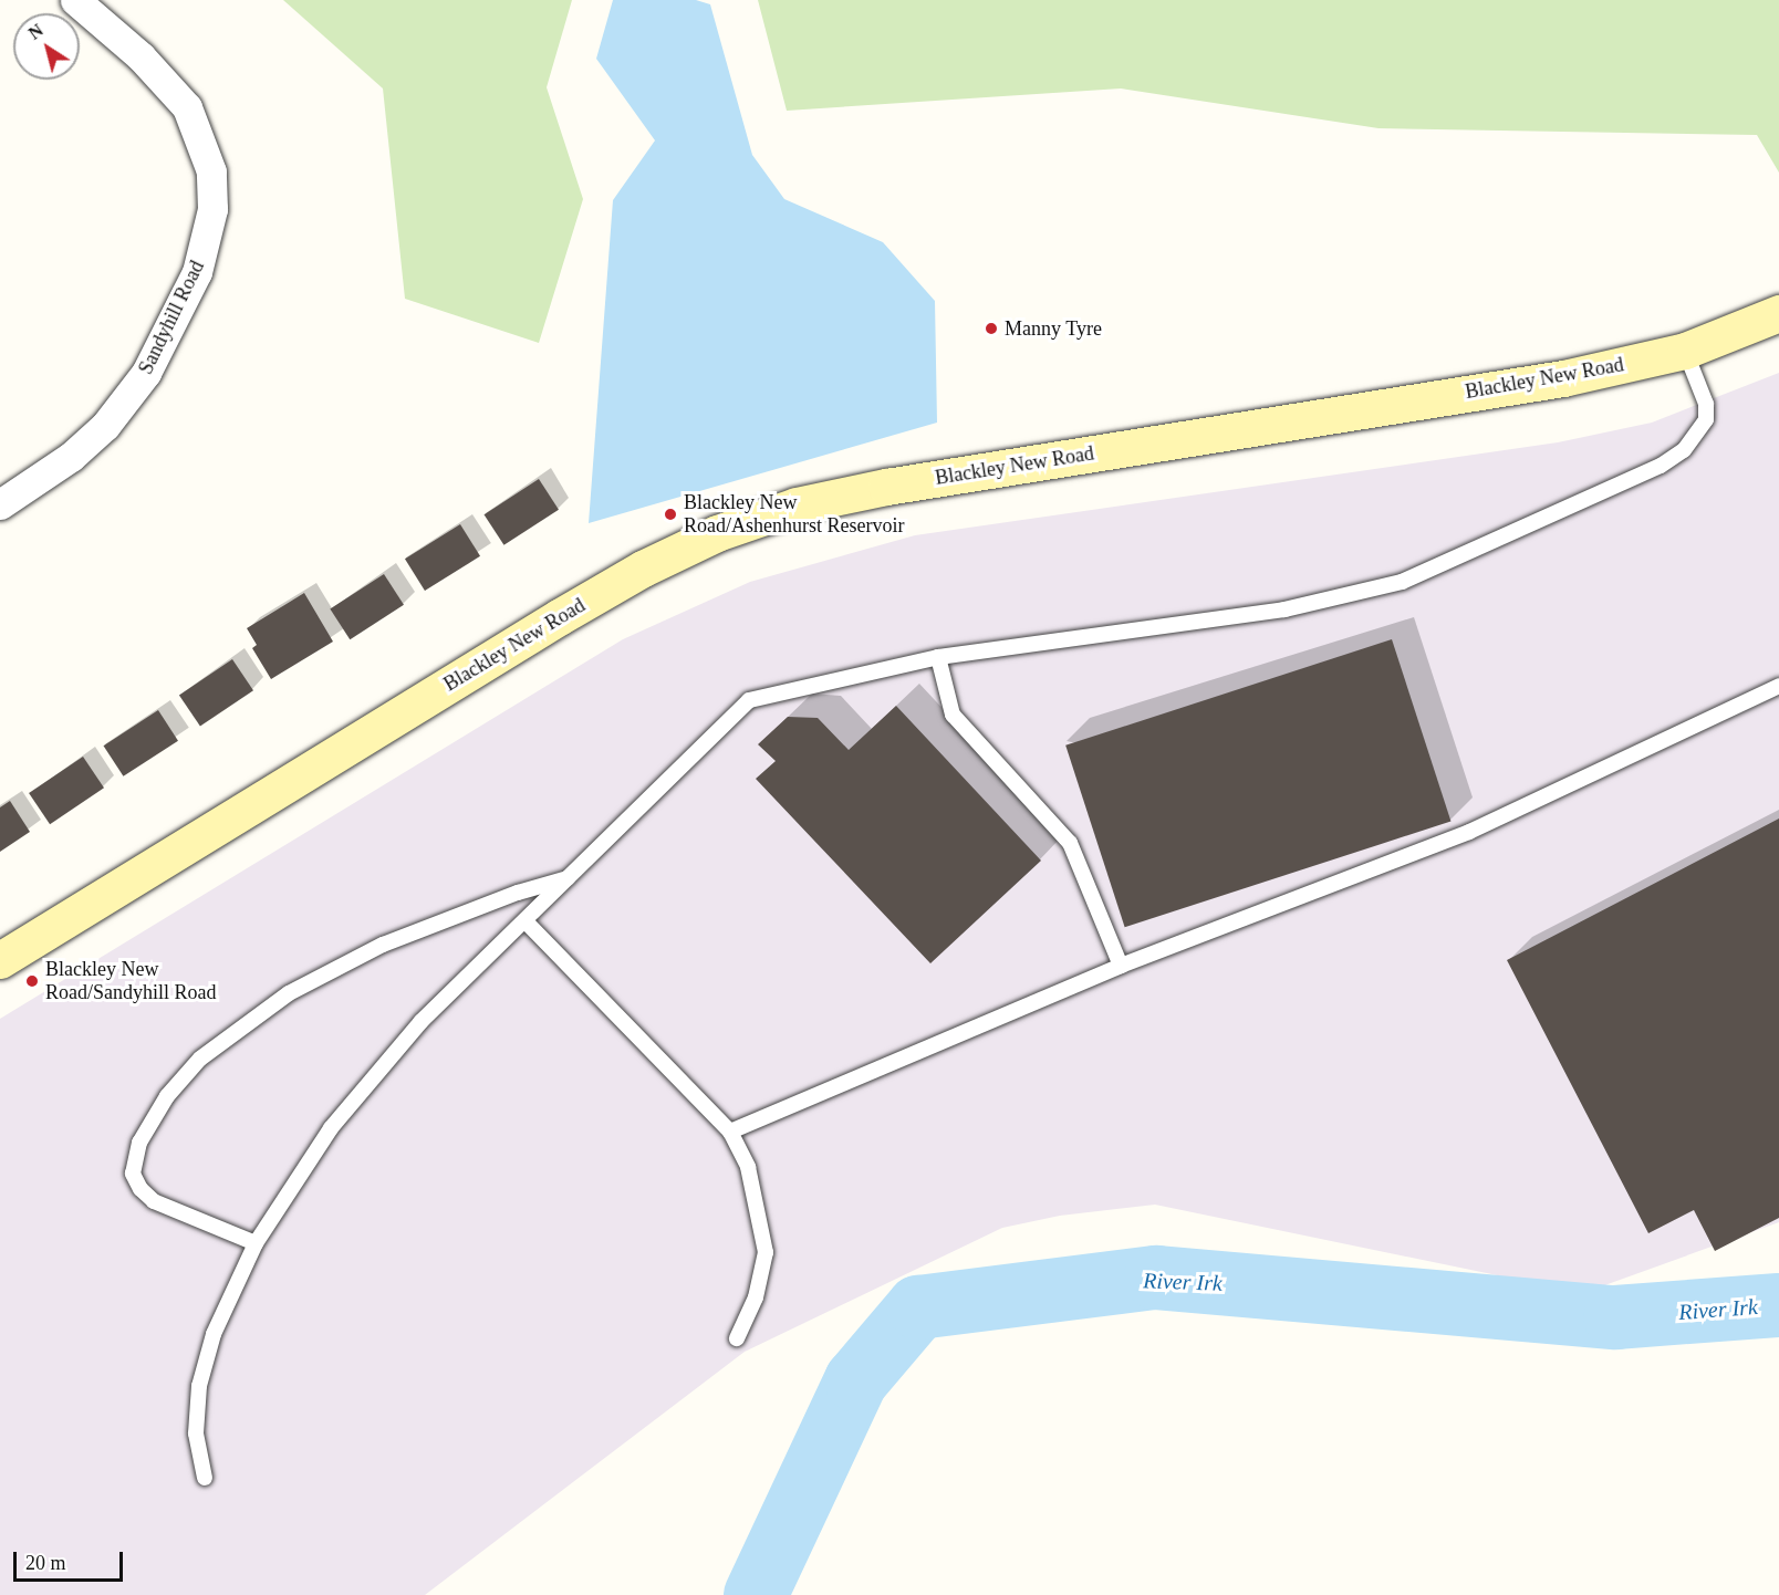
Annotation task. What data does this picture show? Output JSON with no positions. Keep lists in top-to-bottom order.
{
  "streets": {
    "street": ["Sandyhill Road", "Blackley New Road"]
  },
  "water": ["River Irk"],
  "places": ["Manny Tyre", "Blackley New Road/Ashenhurst Reservoir", "Blackley New Road/Sandyhill Road"],
  "scale_bar": "20 m",
  "north": "top left"
}
